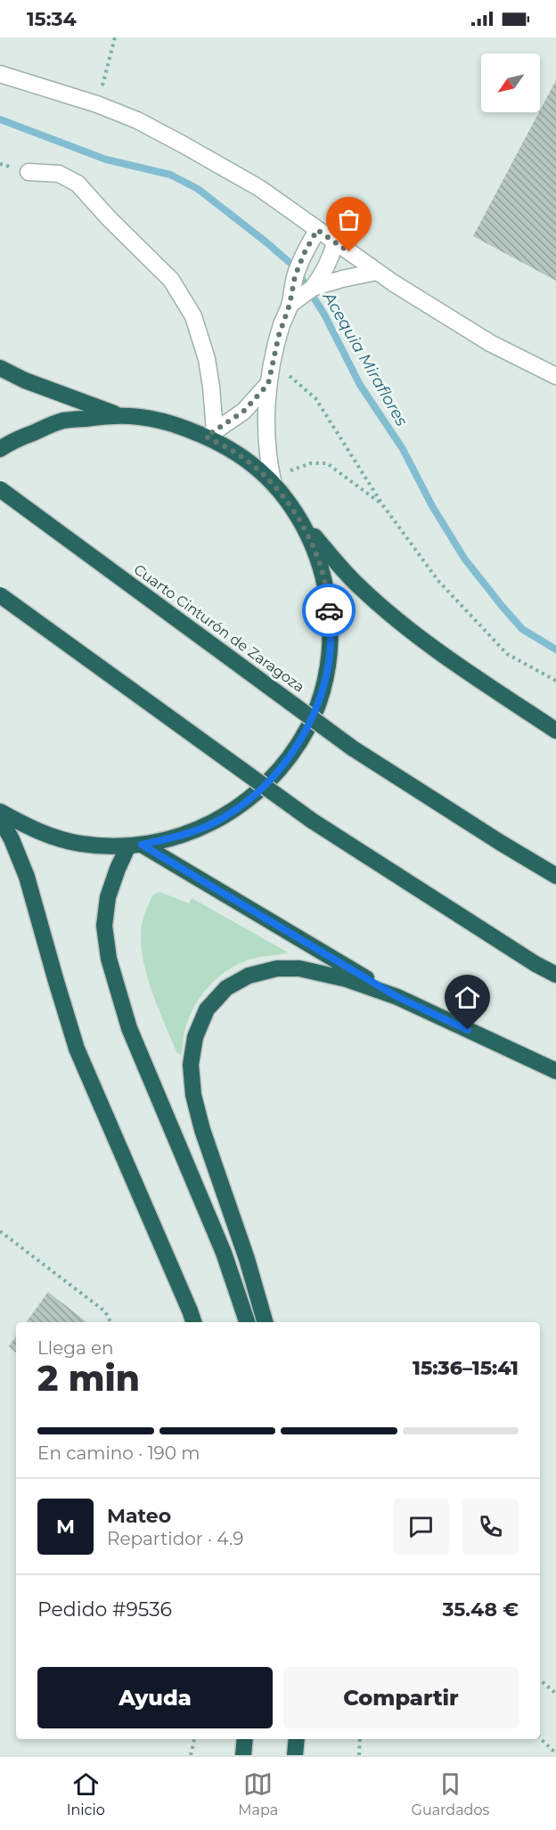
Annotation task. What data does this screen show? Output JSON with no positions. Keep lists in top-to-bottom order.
{
  "streets": {
    "highway": ["Cuarto Cinturón de Zaragoza"]
  },
  "water": ["Acequia Miraflores"],
  "north": "bottom left",
  "page": {
    "status": "15:34",
    "heading": ["2 min", "Llega en", "15:36–15:41"],
    "panel": [
      "Mateo",
      "Repartidor · 4.9",
      "Pedido #9536",
      "35.48 €"
    ],
    "bar": "En camino · 190 m",
    "round": "M",
    "buttons": ["Ayuda", "Compartir"],
    "tabs": ["Inicio", "Mapa", "Guardados"]
  }
}
